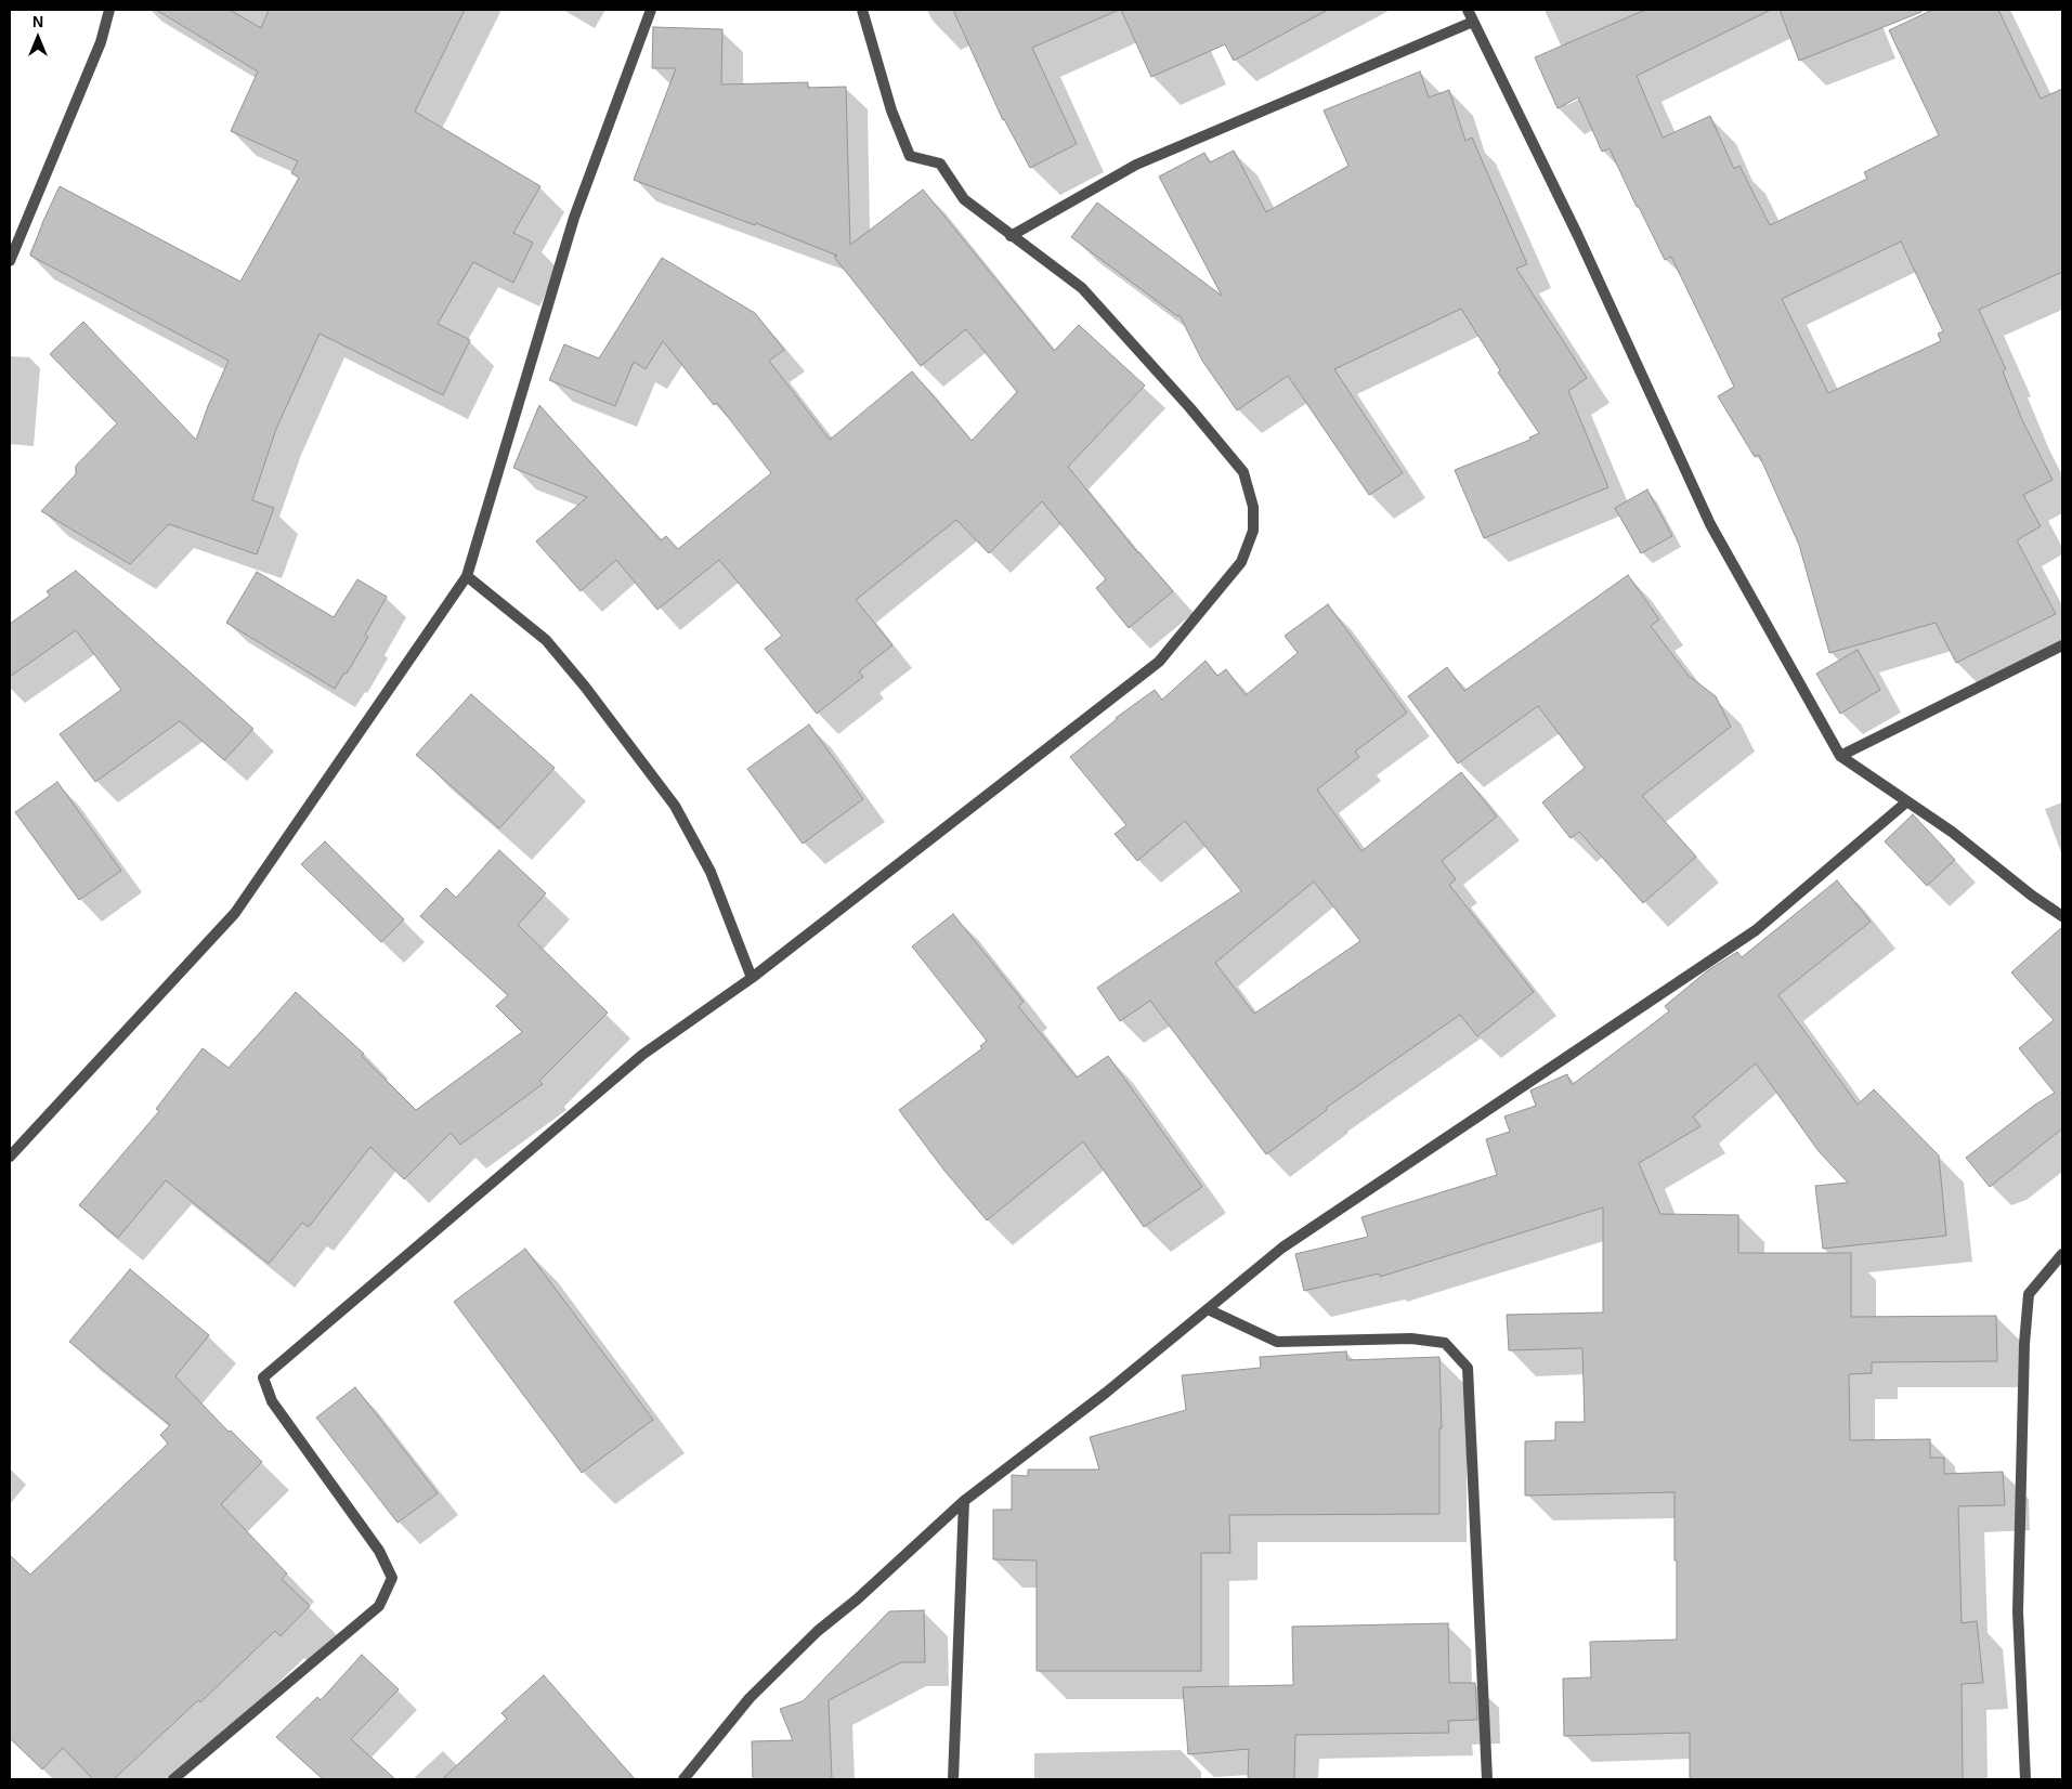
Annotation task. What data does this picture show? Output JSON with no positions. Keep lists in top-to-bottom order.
{
  "north": "top"
}
